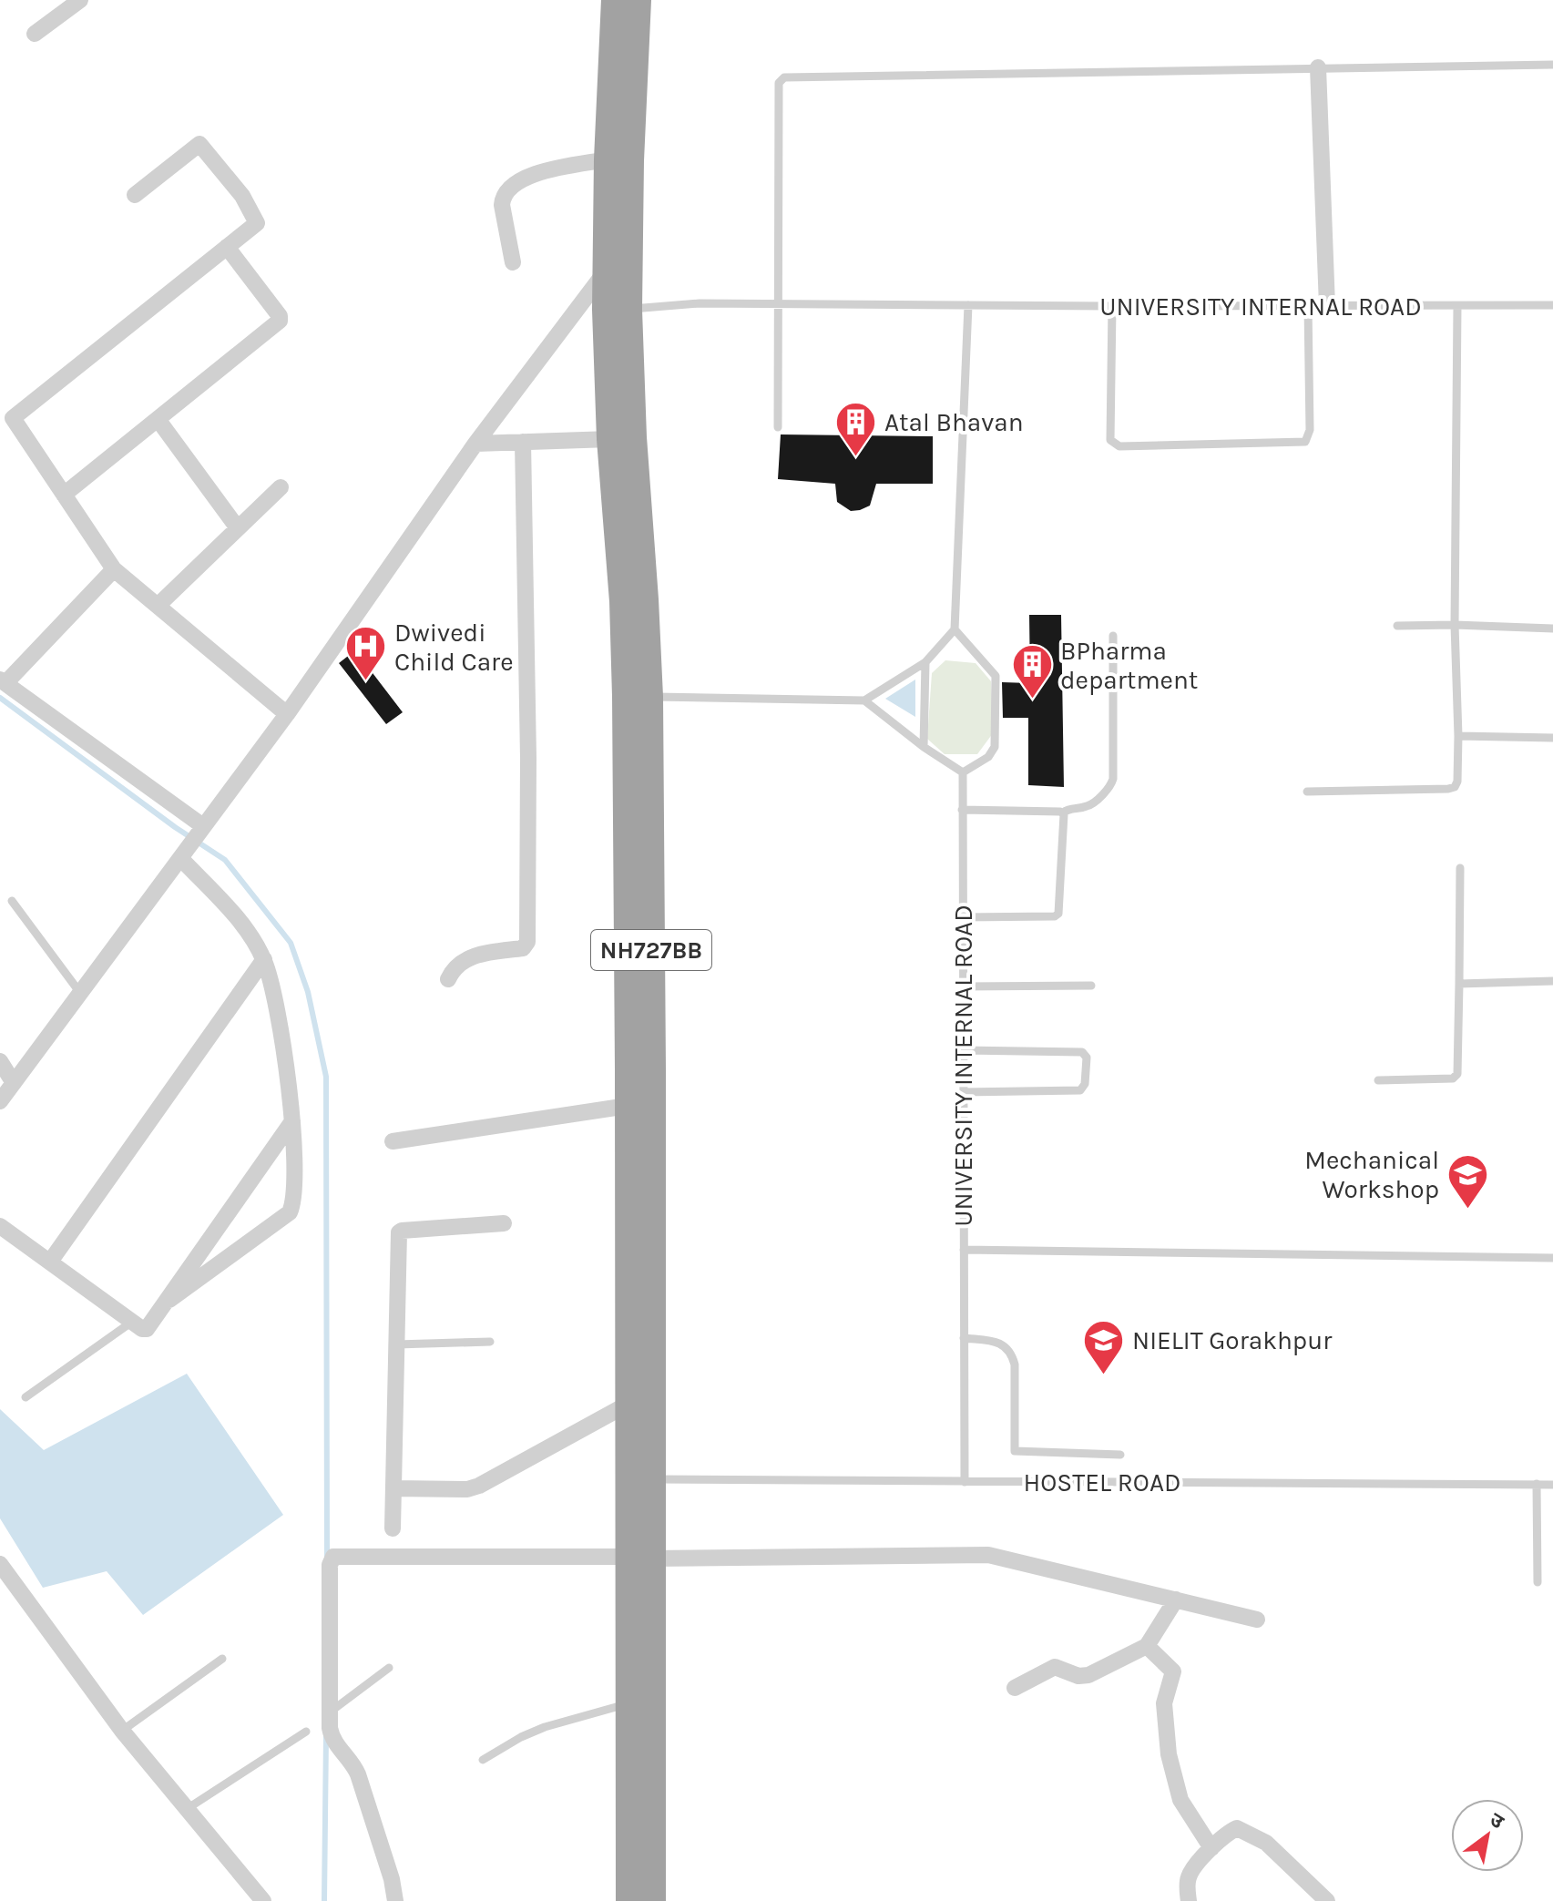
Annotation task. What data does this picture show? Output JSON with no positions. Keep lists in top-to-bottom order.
{
  "streets": {
    "highway": ["NH727BB"],
    "lane": ["UNIVERSITY INTERNAL ROAD", "HOSTEL ROAD"]
  },
  "crossings": [
    ["UNIVERSITY INTERNAL ROAD", "NH727BB"],
    ["UNIVERSITY INTERNAL ROAD", "HOSTEL ROAD"],
    ["NH727BB", "HOSTEL ROAD"]
  ],
  "places": {
    "building": ["Atal Bhavan", "BPharma department"],
    "hospital": ["Dwivedi Child Care"],
    "school or university": ["Mechanical Workshop", "NIELIT Gorakhpur"]
  },
  "north": "top right"
}
